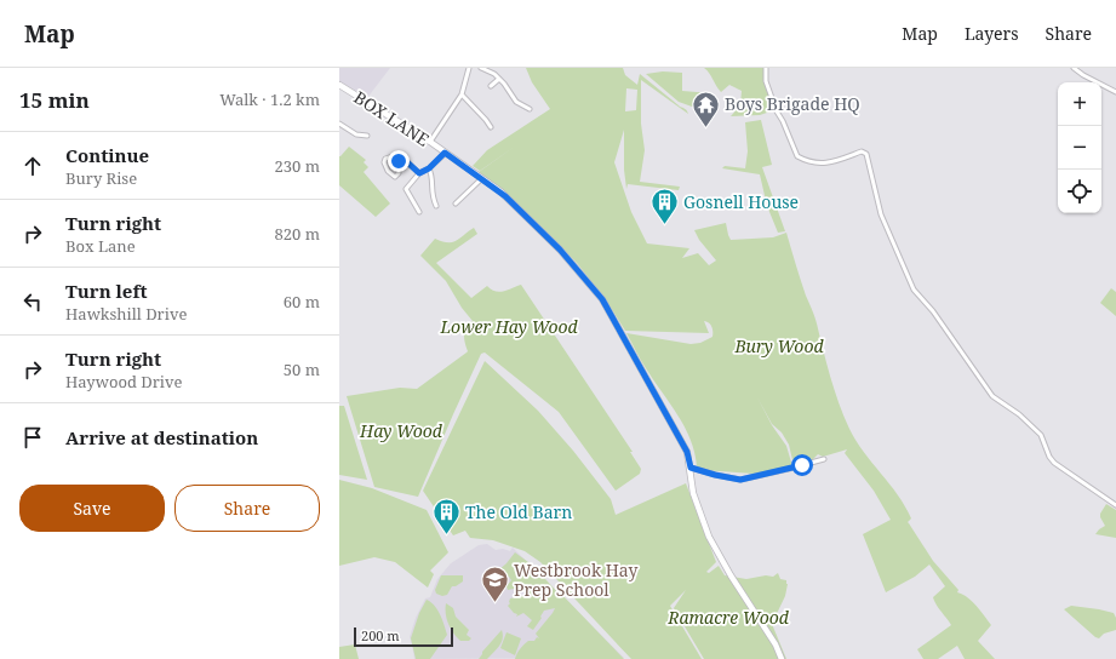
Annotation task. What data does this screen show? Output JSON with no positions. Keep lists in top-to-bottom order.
{
  "streets": {
    "main road": ["BOX LANE"]
  },
  "parks": [
    "Lower Hay Wood",
    "Bury Wood",
    "Hay Wood",
    "Ramacre Wood"
  ],
  "places": {
    "temple": ["Boys Brigade HQ"],
    "building": ["Gosnell House", "The Old Barn"],
    "school or university": ["Westbrook Hay Prep School"]
  },
  "scale_bar": "200 m",
  "page": {
    "header": "Map",
    "nav": ["Map", "Layers", "Share"],
    "heading": ["15 min", "Walk · 1.2 km"],
    "map_buttons": ["+", "−"],
    "list": [
      ["Continue", "Bury Rise", "230 m"],
      ["Turn right", "Box Lane", "820 m"],
      ["Turn left", "Hawkshill Drive", "60 m"],
      ["Turn right", "Haywood Drive", "50 m"],
      "Arrive at destination"
    ],
    "buttons": ["Save", "Share"],
    "scale": "200 m"
  }
}
